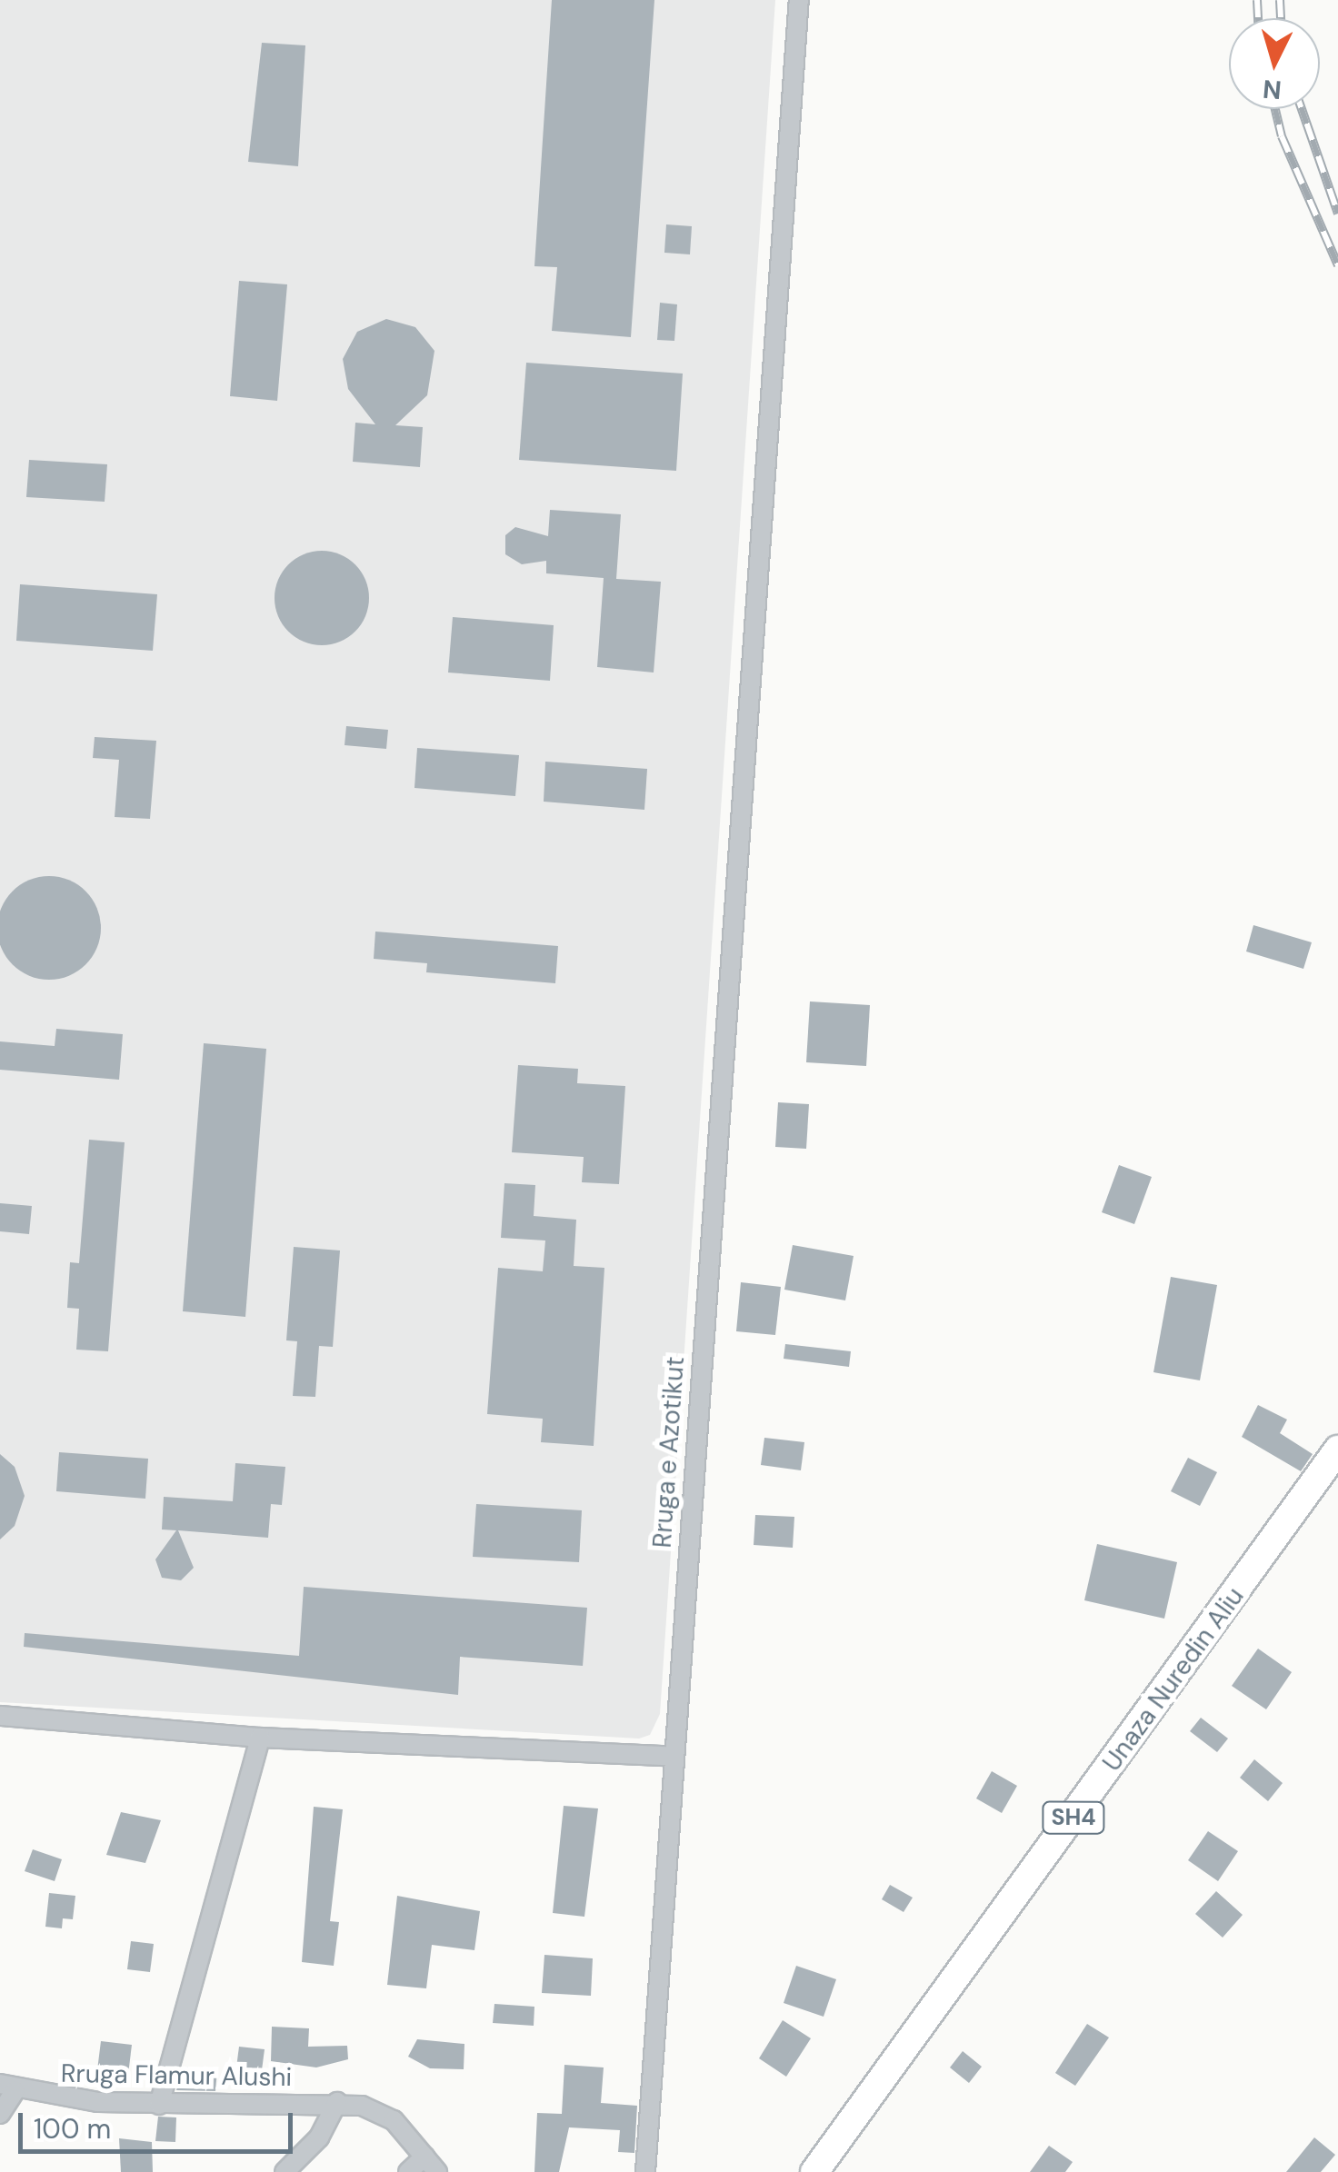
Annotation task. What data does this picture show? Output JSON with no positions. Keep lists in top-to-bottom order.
{
  "streets": {
    "main road": ["Unaza Nuredin Aliu", "SH4"],
    "street": ["Rruga e Azotikut", "Rruga Flamur Alushi"]
  },
  "scale_bar": "100 m",
  "north": "bottom"
}
